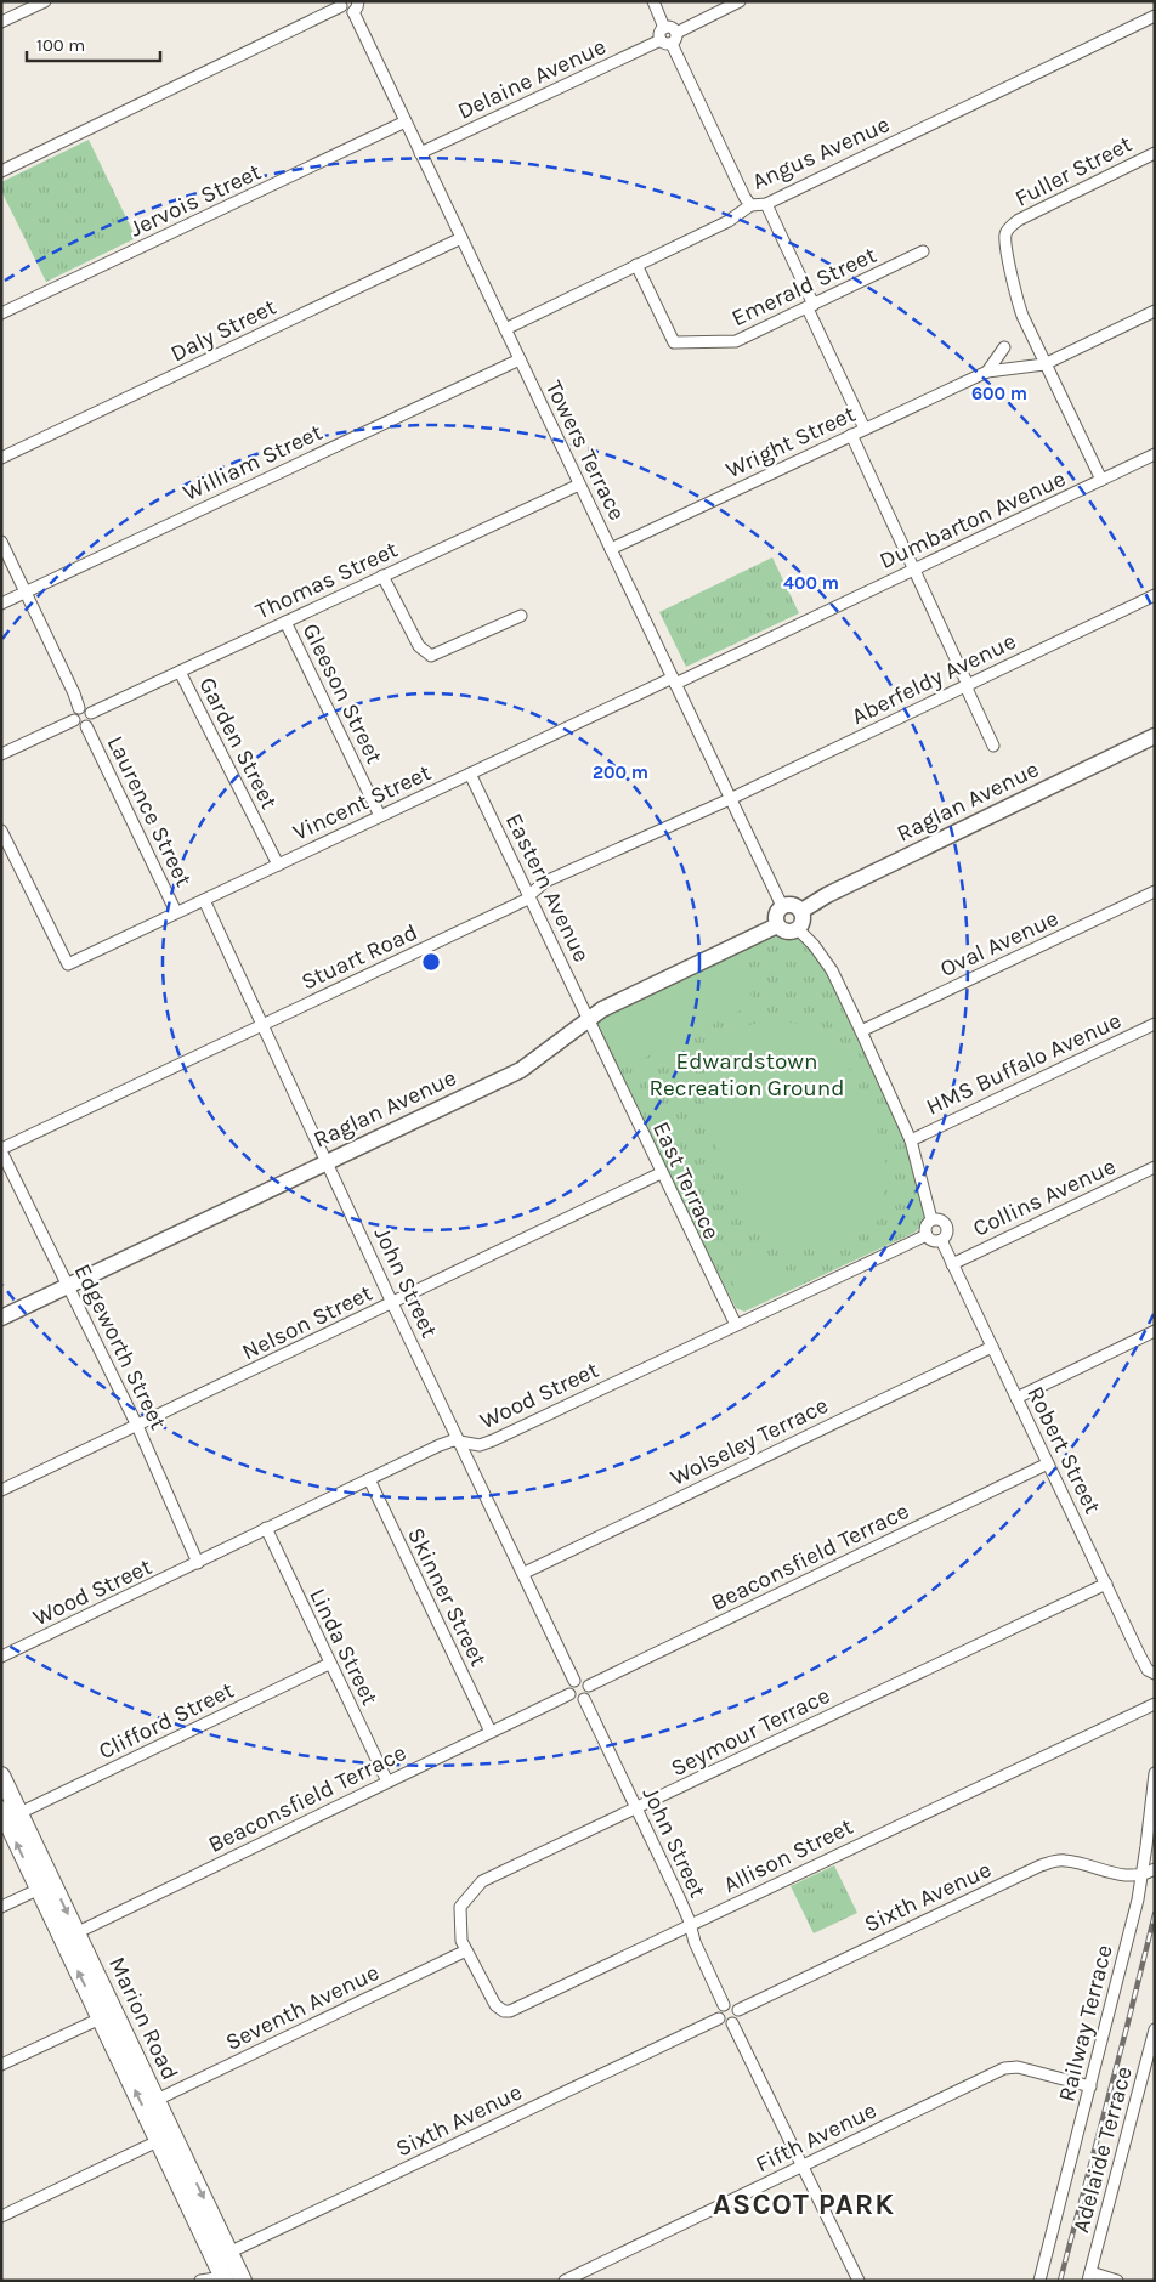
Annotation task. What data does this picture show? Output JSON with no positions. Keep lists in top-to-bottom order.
{
  "streets": {
    "main road": ["Marion Road"],
    "street": [
      "Delaine Avenue",
      "Angus Avenue",
      "Fuller Street",
      "Jervois Street",
      "Emerald Street",
      "Daly Street",
      "Wright Street",
      "Towers Terrace",
      "William Street",
      "Dumbarton Avenue",
      "Thomas Street",
      "Aberfeldy Avenue",
      "Gleeson Street",
      "Garden Street",
      "Raglan Avenue",
      "Vincent Street",
      "Laurence Street",
      "Eastern Avenue",
      "Oval Avenue",
      "Stuart Road",
      "HMS Buffalo Avenue",
      "East Terrace",
      "Collins Avenue",
      "John Street",
      "Nelson Street",
      "Edgeworth Street",
      "Wood Street",
      "Wolseley Terrace",
      "Robert Street",
      "Beaconsfield Terrace",
      "Skinner Street",
      "Linda Street",
      "Clifford Street",
      "Seymour Terrace",
      "Allison Street",
      "Sixth Avenue",
      "Seventh Avenue",
      "Railway Terrace",
      "Fifth Avenue",
      "Adelaide Terrace"
    ]
  },
  "crossings": [
    ["Delaine Avenue", "Towers Terrace"],
    ["Angus Avenue", "Emerald Street"],
    ["Angus Avenue", "Towers Terrace"],
    ["Fuller Street", "Wright Street"],
    ["Fuller Street", "Dumbarton Avenue"],
    ["Jervois Street", "Towers Terrace"],
    ["Daly Street", "Towers Terrace"],
    ["Wright Street", "Towers Terrace"],
    ["Towers Terrace", "William Street"],
    ["Towers Terrace", "Dumbarton Avenue"],
    ["Towers Terrace", "Thomas Street"],
    ["Towers Terrace", "Aberfeldy Avenue"],
    ["Towers Terrace", "Raglan Avenue"],
    ["Towers Terrace", "Vincent Street"],
    ["Towers Terrace", "Stuart Road"],
    ["Dumbarton Avenue", "Vincent Street"],
    ["Thomas Street", "Gleeson Street"],
    ["Thomas Street", "Garden Street"],
    ["Thomas Street", "Laurence Street"],
    ["Aberfeldy Avenue", "Stuart Road"],
    ["Gleeson Street", "Vincent Street"],
    ["Garden Street", "Vincent Street"],
    ["Raglan Avenue", "Eastern Avenue"],
    ["Raglan Avenue", "East Terrace"],
    ["Raglan Avenue", "John Street"],
    ["Raglan Avenue", "Edgeworth Street"],
    ["Vincent Street", "Laurence Street"],
    ["Vincent Street", "Eastern Avenue"],
    ["Vincent Street", "John Street"],
    ["Eastern Avenue", "Stuart Road"],
    ["Eastern Avenue", "East Terrace"],
    ["Stuart Road", "John Street"],
    ["Stuart Road", "Edgeworth Street"],
    ["East Terrace", "Nelson Street"],
    ["East Terrace", "Wood Street"],
    ["Collins Avenue", "Robert Street"],
    ["John Street", "Nelson Street"],
    ["John Street", "Wood Street"],
    ["John Street", "Wolseley Terrace"],
    ["John Street", "Beaconsfield Terrace"],
    ["John Street", "Seymour Terrace"],
    ["John Street", "Allison Street"],
    ["John Street", "Sixth Avenue"],
    ["Nelson Street", "Edgeworth Street"],
    ["Edgeworth Street", "Wood Street"],
    ["Wood Street", "Robert Street"],
    ["Wood Street", "Skinner Street"],
    ["Wood Street", "Linda Street"],
    ["Wolseley Terrace", "Robert Street"],
    ["Robert Street", "Beaconsfield Terrace"],
    ["Robert Street", "Seymour Terrace"],
    ["Beaconsfield Terrace", "Skinner Street"],
    ["Beaconsfield Terrace", "Linda Street"],
    ["Beaconsfield Terrace", "Marion Road"],
    ["Linda Street", "Clifford Street"],
    ["Clifford Street", "Marion Road"],
    ["Seymour Terrace", "Allison Street"],
    ["Seymour Terrace", "Seventh Avenue"],
    ["Allison Street", "Seventh Avenue"],
    ["Sixth Avenue", "Marion Road"],
    ["Sixth Avenue", "Railway Terrace"],
    ["Seventh Avenue", "Marion Road"],
    ["Railway Terrace", "Fifth Avenue"]
  ],
  "districts": ["ASCOT PARK"],
  "parks": ["Edwardstown Recreation Ground"],
  "scale_bar": "100 m",
  "rings": ["600 m", "400 m", "200 m"]
}
